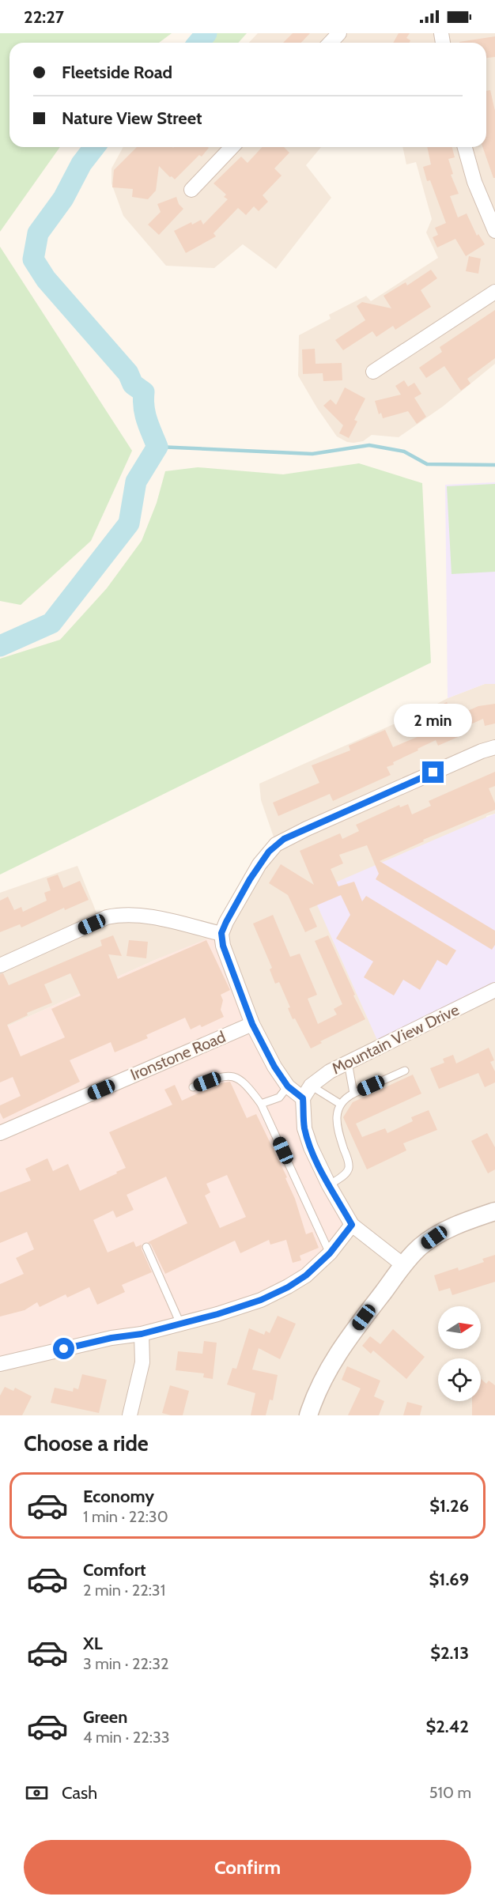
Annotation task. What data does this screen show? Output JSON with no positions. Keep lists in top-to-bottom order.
{
  "streets": {
    "street": ["Mountain View Drive", "Ironstone Road"]
  },
  "north": "right",
  "page": {
    "status": "22:27",
    "banner": ["Fleetside Road", "Nature View Street"],
    "bubble": "2 min",
    "heading": "Choose a ride",
    "list": [
      {
        "name": "Economy",
        "note": "1 min · 22:30",
        "value": "$1.26"
      },
      {
        "name": "Comfort",
        "note": "2 min · 22:31",
        "value": "$1.69"
      },
      {
        "name": "XL",
        "note": "3 min · 22:32",
        "value": "$2.13"
      },
      {
        "name": "Green",
        "note": "4 min · 22:33",
        "value": "$2.42"
      }
    ],
    "pay": ["Cash", "510 m"],
    "buttons": "Confirm"
  }
}
